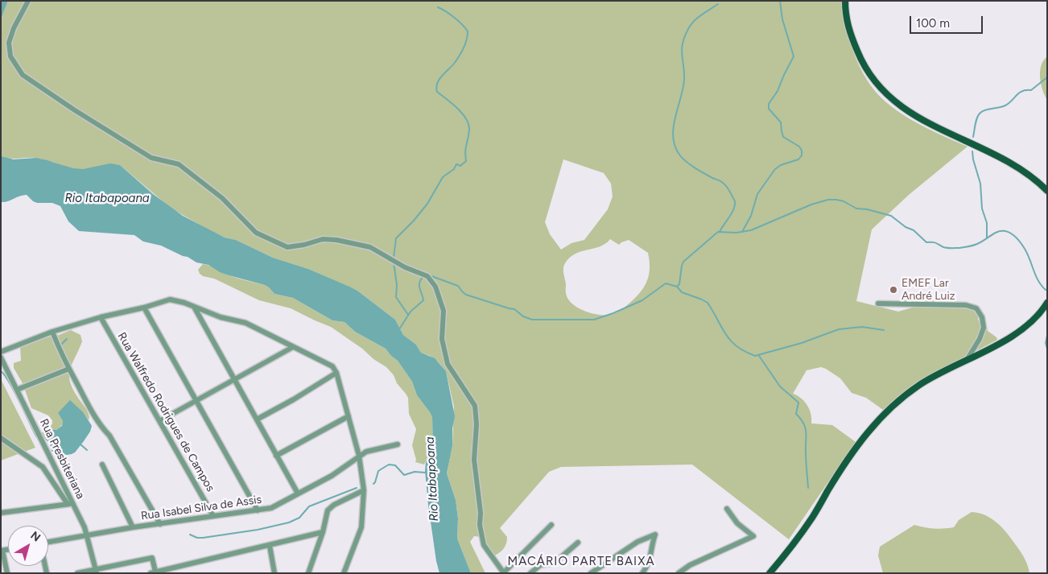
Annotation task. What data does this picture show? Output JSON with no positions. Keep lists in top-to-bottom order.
{
  "streets": {
    "street": ["Rua Walfredo Rodrigues de Campos", "Rua Presbiteriana", "Rua Isabel Silva de Assis"]
  },
  "crossings": [
    ["Rua Walfredo Rodrigues de Campos", "Rua Isabel Silva de Assis"],
    ["Rua Presbiteriana", "Rua Isabel Silva de Assis"]
  ],
  "districts": ["MACÁRIO PARTE BAIXA"],
  "water": ["Rio Itabapoana"],
  "places": ["EMEF Lar André Luiz"],
  "scale_bar": "100 m",
  "north": "top right"
}
